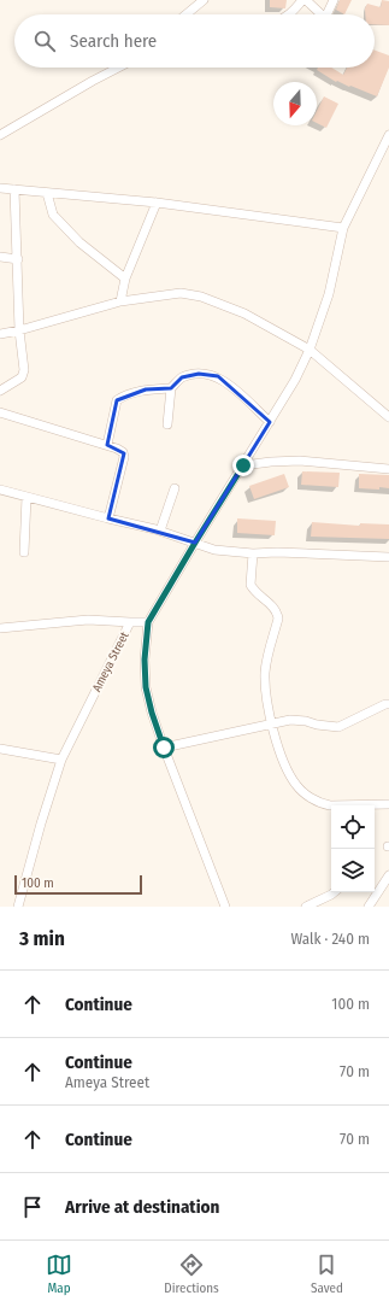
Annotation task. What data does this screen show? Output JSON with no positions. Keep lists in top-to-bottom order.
{
  "streets": {
    "street": ["Ameya Street"]
  },
  "scale_bar": "100 m",
  "north": "bottom",
  "page": {
    "search": "Search here",
    "scale": "100 m",
    "heading": ["3 min", "Walk · 240 m"],
    "list": [
      ["Continue", "100 m"],
      ["Continue", "Ameya Street", "70 m"],
      ["Continue", "70 m"],
      "Arrive at destination"
    ],
    "nav": ["Map", "Directions", "Saved"]
  }
}
